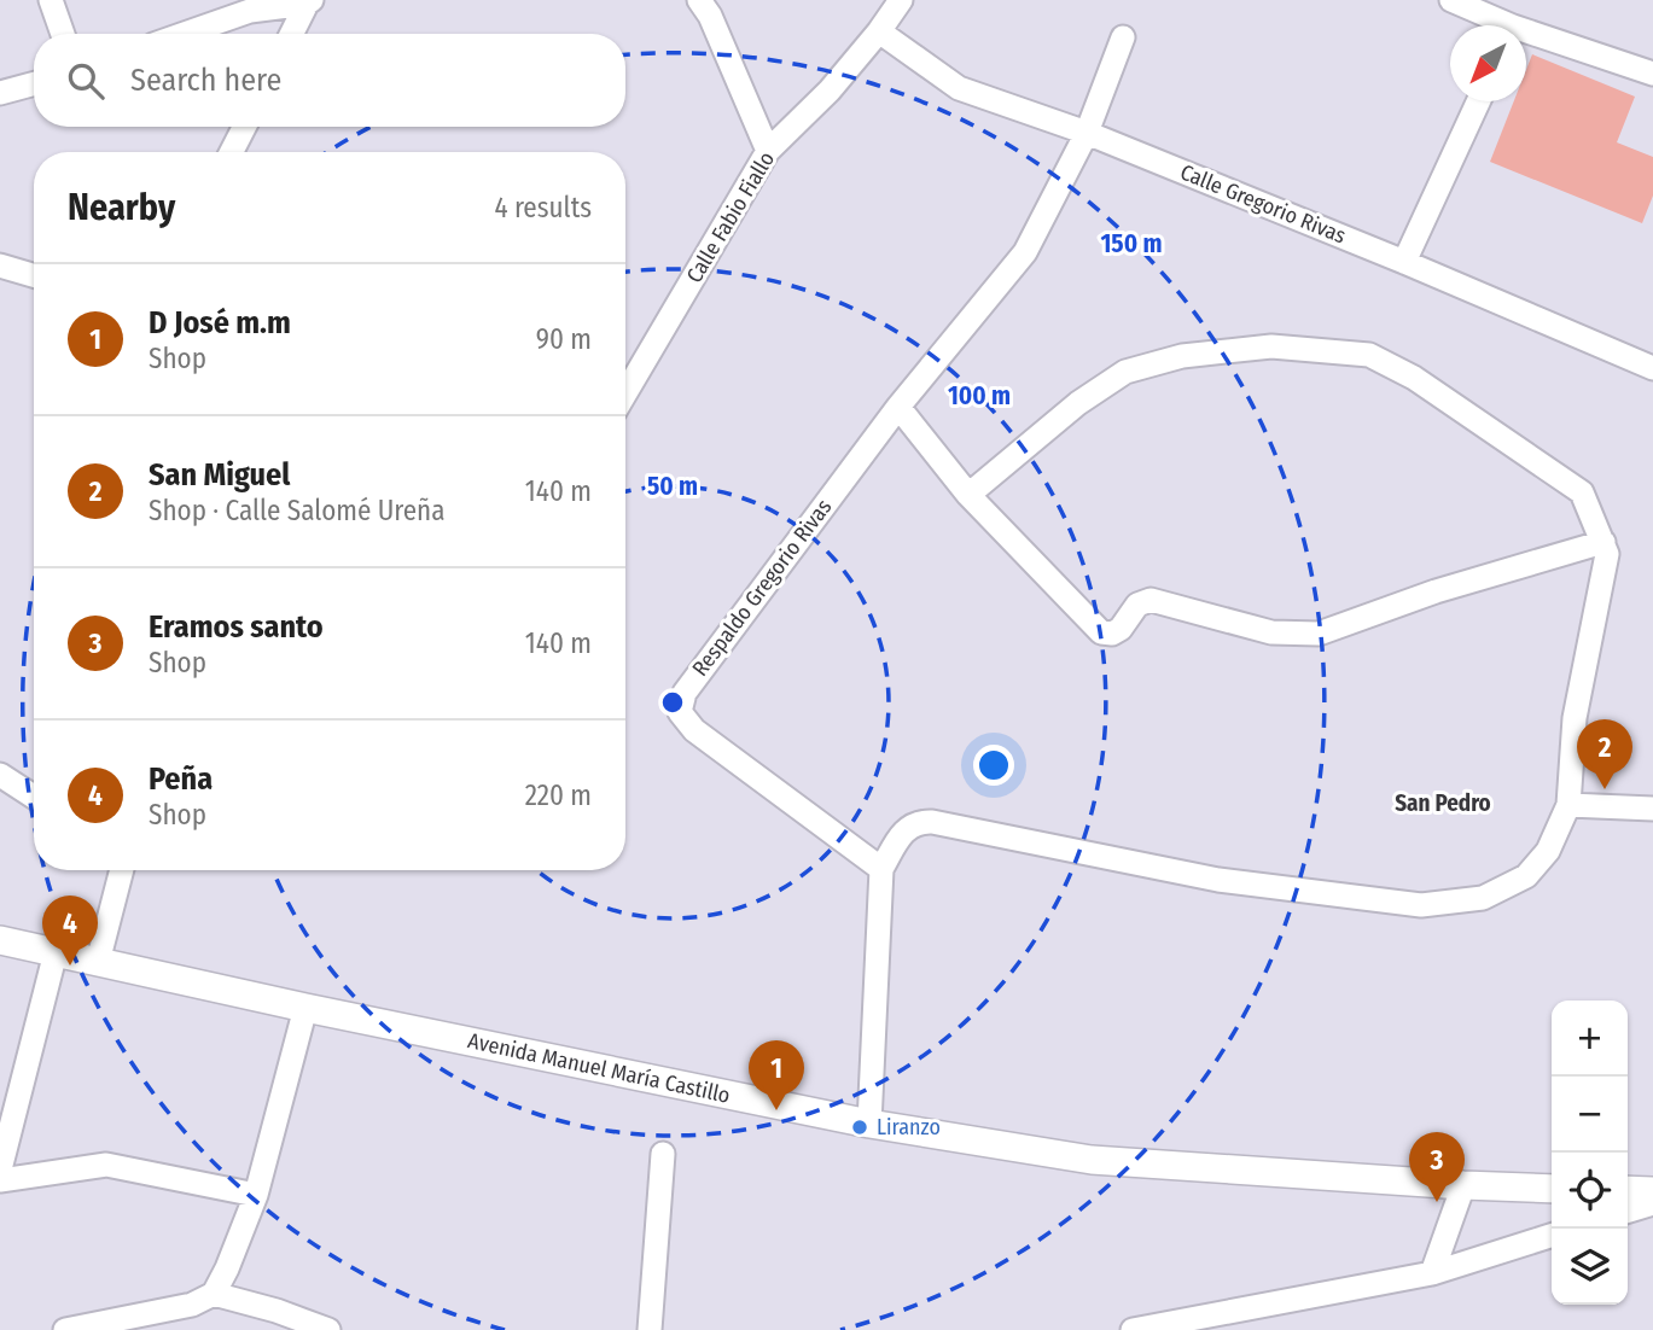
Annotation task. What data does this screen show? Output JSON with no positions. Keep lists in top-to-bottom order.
{
  "streets": {
    "street": [
      "Calle Gregorio Rivas",
      "Calle Fabio Fiallo",
      "Respaldo Gregorio Rivas",
      "Avenida Manuel María Castillo"
    ]
  },
  "crossings": [
    ["Calle Gregorio Rivas", "Calle Fabio Fiallo"],
    ["Calle Gregorio Rivas", "Respaldo Gregorio Rivas"]
  ],
  "districts": ["San Pedro"],
  "places": ["Liranzo"],
  "north": "bottom left",
  "page": {
    "search": "Search here",
    "heading": ["Nearby", "4 results"],
    "list": [
      {
        "mark": "1",
        "name": "D José m.m",
        "note": "Shop",
        "value": "90 m"
      },
      {
        "mark": "2",
        "name": "San Miguel",
        "note": "Shop · Calle Salomé Ureña",
        "value": "140 m"
      },
      {
        "mark": "3",
        "name": "Eramos santo",
        "note": "Shop",
        "value": "140 m"
      },
      {
        "mark": "4",
        "name": "Peña",
        "note": "Shop",
        "value": "220 m"
      }
    ],
    "pins": [
      "2",
      "4",
      "1",
      "3"
    ],
    "map_buttons": ["+", "−"]
  },
  "rings": ["150 m", "100 m", "50 m"]
}
